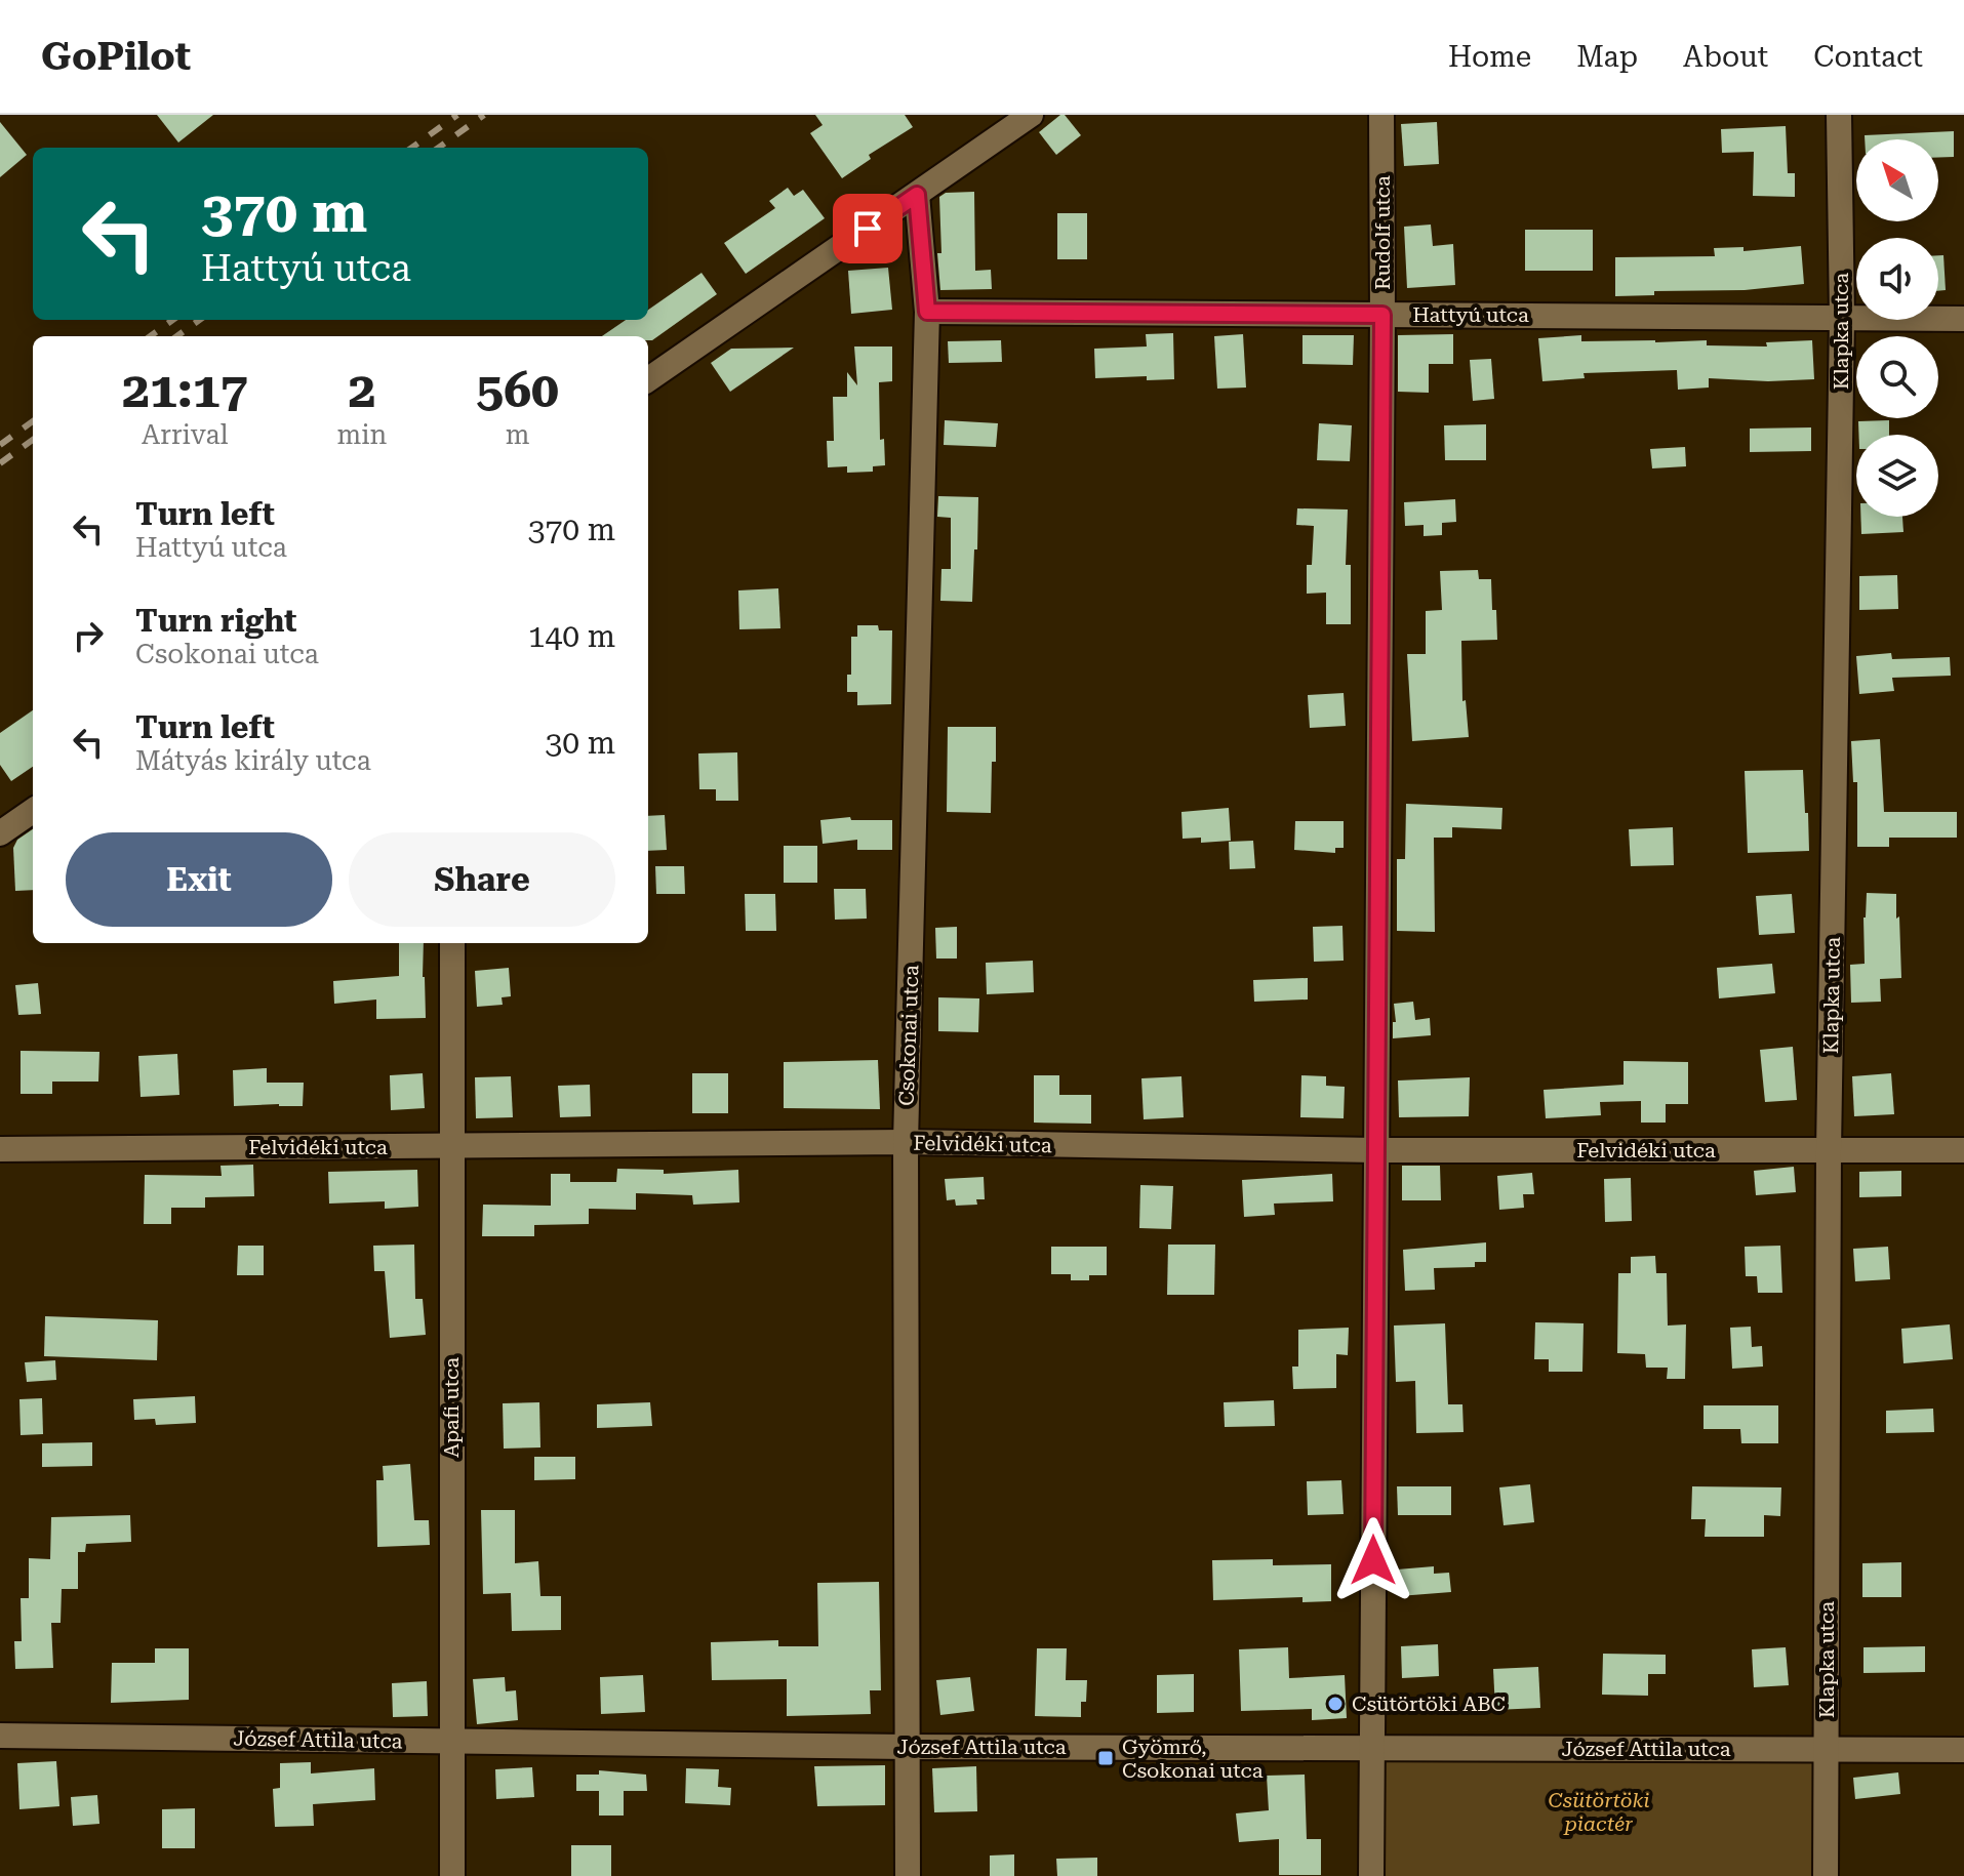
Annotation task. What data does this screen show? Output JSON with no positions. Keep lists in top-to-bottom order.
{
  "streets": {
    "street": [
      "Rudolf utca",
      "Hattyú utca",
      "Klapka utca",
      "Csokonai utca",
      "Felvidéki utca",
      "Apafi utca",
      "József Attila utca"
    ]
  },
  "crossings": [
    ["Rudolf utca", "Hattyú utca"],
    ["Rudolf utca", "Felvidéki utca"],
    ["Rudolf utca", "József Attila utca"],
    ["Hattyú utca", "Klapka utca"],
    ["Hattyú utca", "Csokonai utca"],
    ["Klapka utca", "Felvidéki utca"],
    ["Klapka utca", "József Attila utca"],
    ["Csokonai utca", "Felvidéki utca"],
    ["Csokonai utca", "József Attila utca"],
    ["Felvidéki utca", "Apafi utca"],
    ["Apafi utca", "József Attila utca"]
  ],
  "parks": ["Csütörtöki piactér"],
  "places": {
    "other": ["Csütörtöki ABC"],
    "transit": ["Gyömrő, Csokonai utca"]
  },
  "north": "top left",
  "page": {
    "header": "GoPilot",
    "nav": [
      "Home",
      "Map",
      "About",
      "Contact"
    ],
    "turn": ["370 m", "Hattyú utca"],
    "eta": [
      "21:17",
      "Arrival",
      "2",
      "min",
      "560",
      "m"
    ],
    "list": [
      {
        "name": "Turn left",
        "note": "Hattyú utca",
        "value": "370 m"
      },
      {
        "name": "Turn right",
        "note": "Csokonai utca",
        "value": "140 m"
      },
      {
        "name": "Turn left",
        "note": "Mátyás király utca",
        "value": "30 m"
      }
    ],
    "buttons": ["Exit", "Share"]
  }
}
